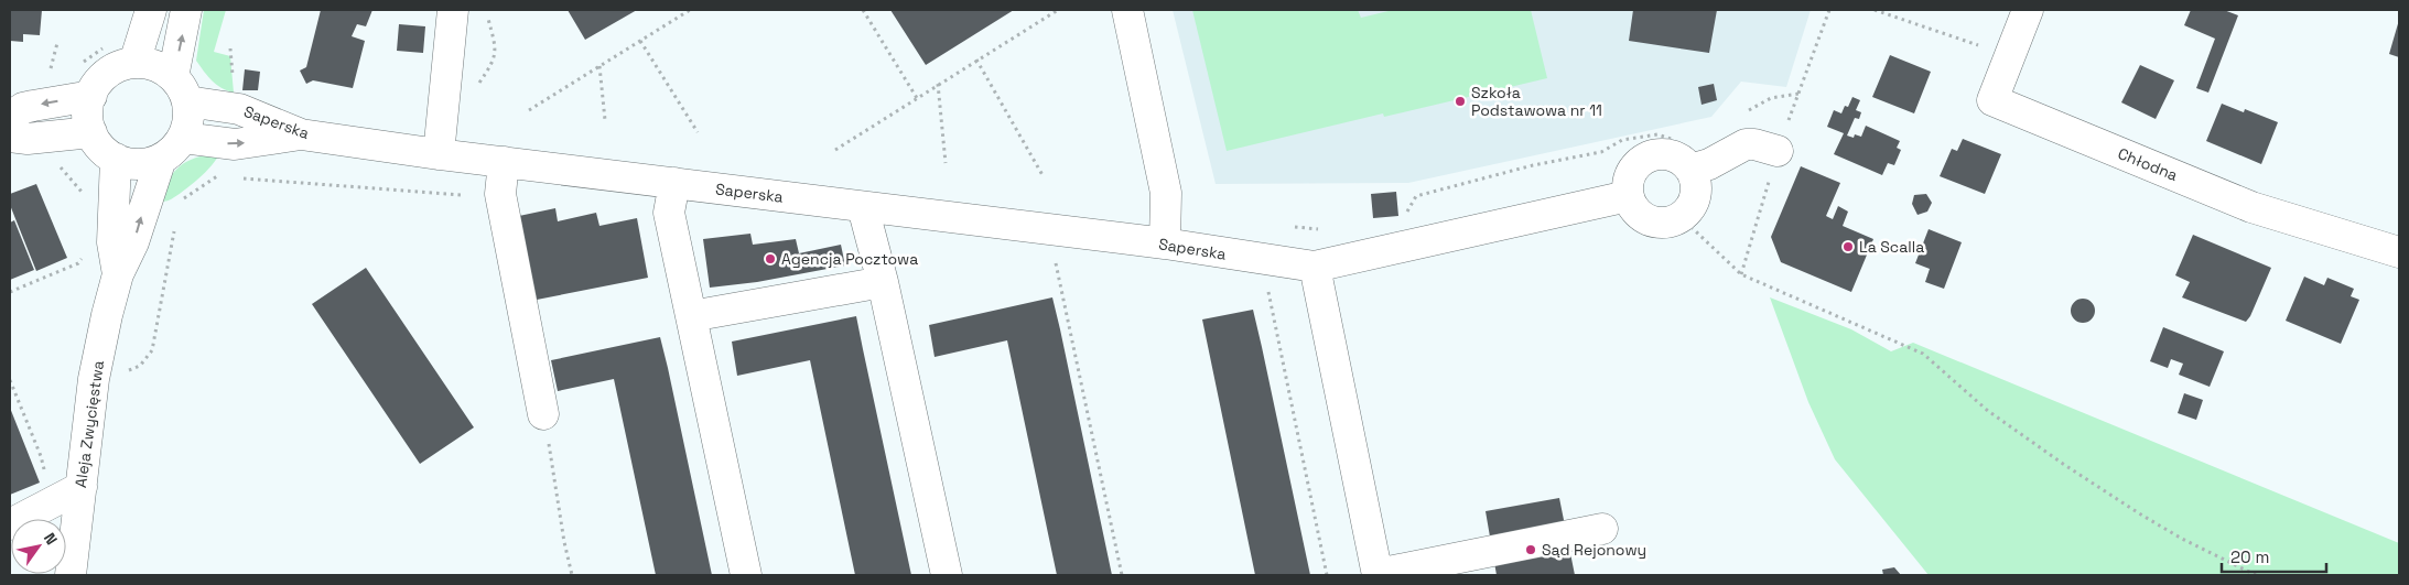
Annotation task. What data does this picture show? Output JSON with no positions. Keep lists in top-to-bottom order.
{
  "streets": {
    "street": ["Saperska", "Chłodna", "Aleja Zwycięstwa"]
  },
  "crossings": [
    ["Saperska", "Aleja Zwycięstwa"]
  ],
  "places": [
    "Szkoła Podstawowa nr 11",
    "La Scalla",
    "Agencja Pocztowa",
    "Sąd Rejonowy"
  ],
  "scale_bar": "20 m",
  "north": "top right"
}
